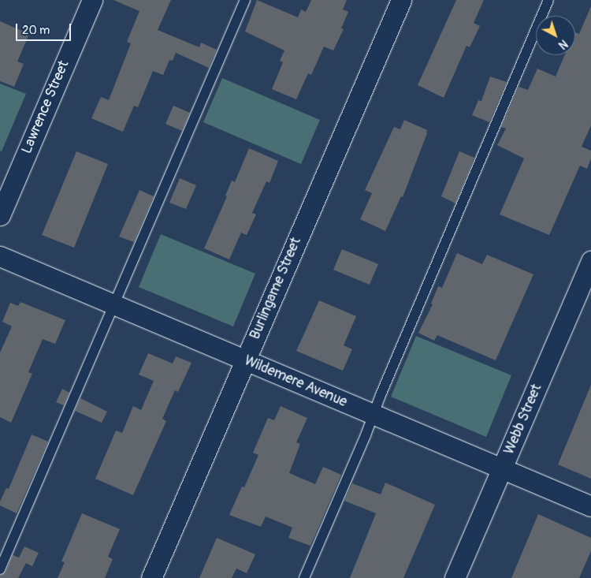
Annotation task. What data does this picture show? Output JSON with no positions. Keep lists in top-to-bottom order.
{
  "streets": {
    "street": [
      "Lawrence Street",
      "Burlingame Street",
      "Wildemere Avenue",
      "Webb Street"
    ]
  },
  "crossings": [
    ["Burlingame Street", "Wildemere Avenue"],
    ["Wildemere Avenue", "Webb Street"]
  ],
  "scale_bar": "20 m",
  "north": "bottom right"
}
